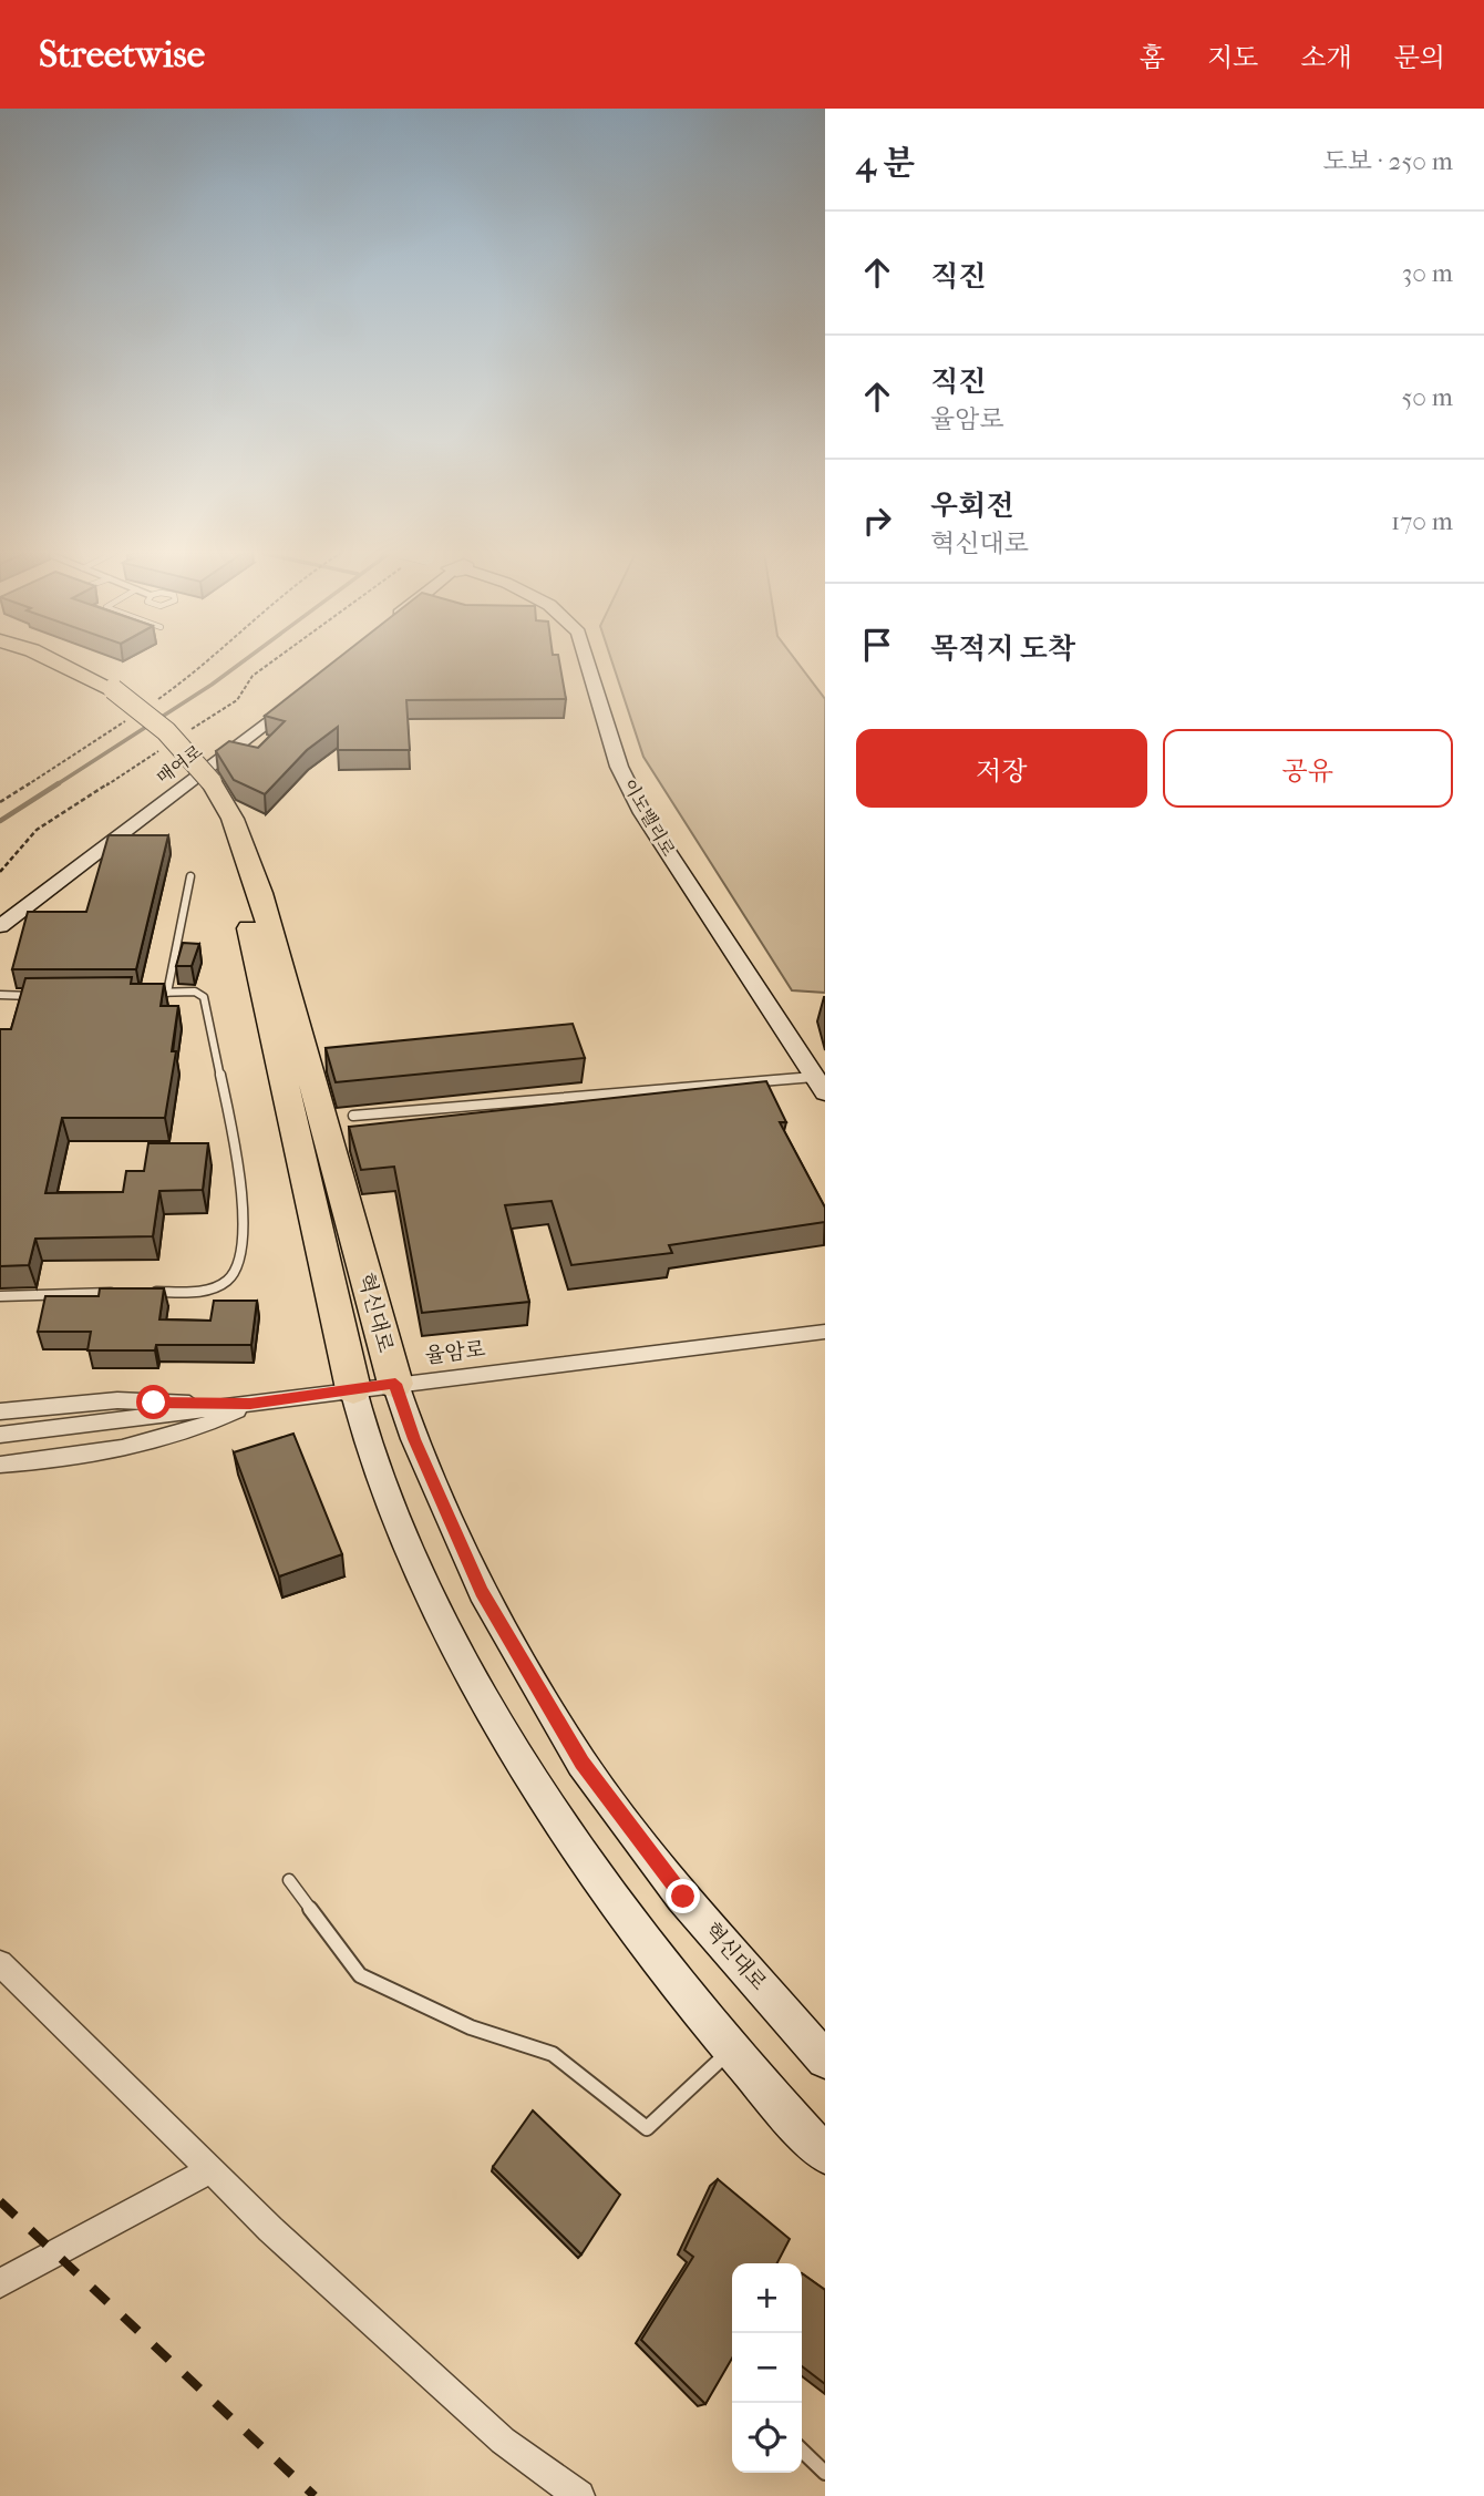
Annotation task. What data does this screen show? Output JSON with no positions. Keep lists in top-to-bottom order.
{
  "streets": {
    "highway": ["혁신대로"],
    "main road": ["매여로", "이노밸리로"],
    "street": ["율암로"]
  },
  "crossings": [
    ["혁신대로", "율암로"]
  ],
  "page": {
    "header": "Streetwise",
    "nav": [
      "홈",
      "지도",
      "소개",
      "문의"
    ],
    "heading": ["4 분", "도보 · 250 m"],
    "list": [
      ["직진", "30 m"],
      ["직진", "율암로", "50 m"],
      ["우회전", "혁신대로", "170 m"],
      "목적지 도착"
    ],
    "buttons": ["저장", "공유"],
    "map_buttons": ["+", "−"]
  }
}
